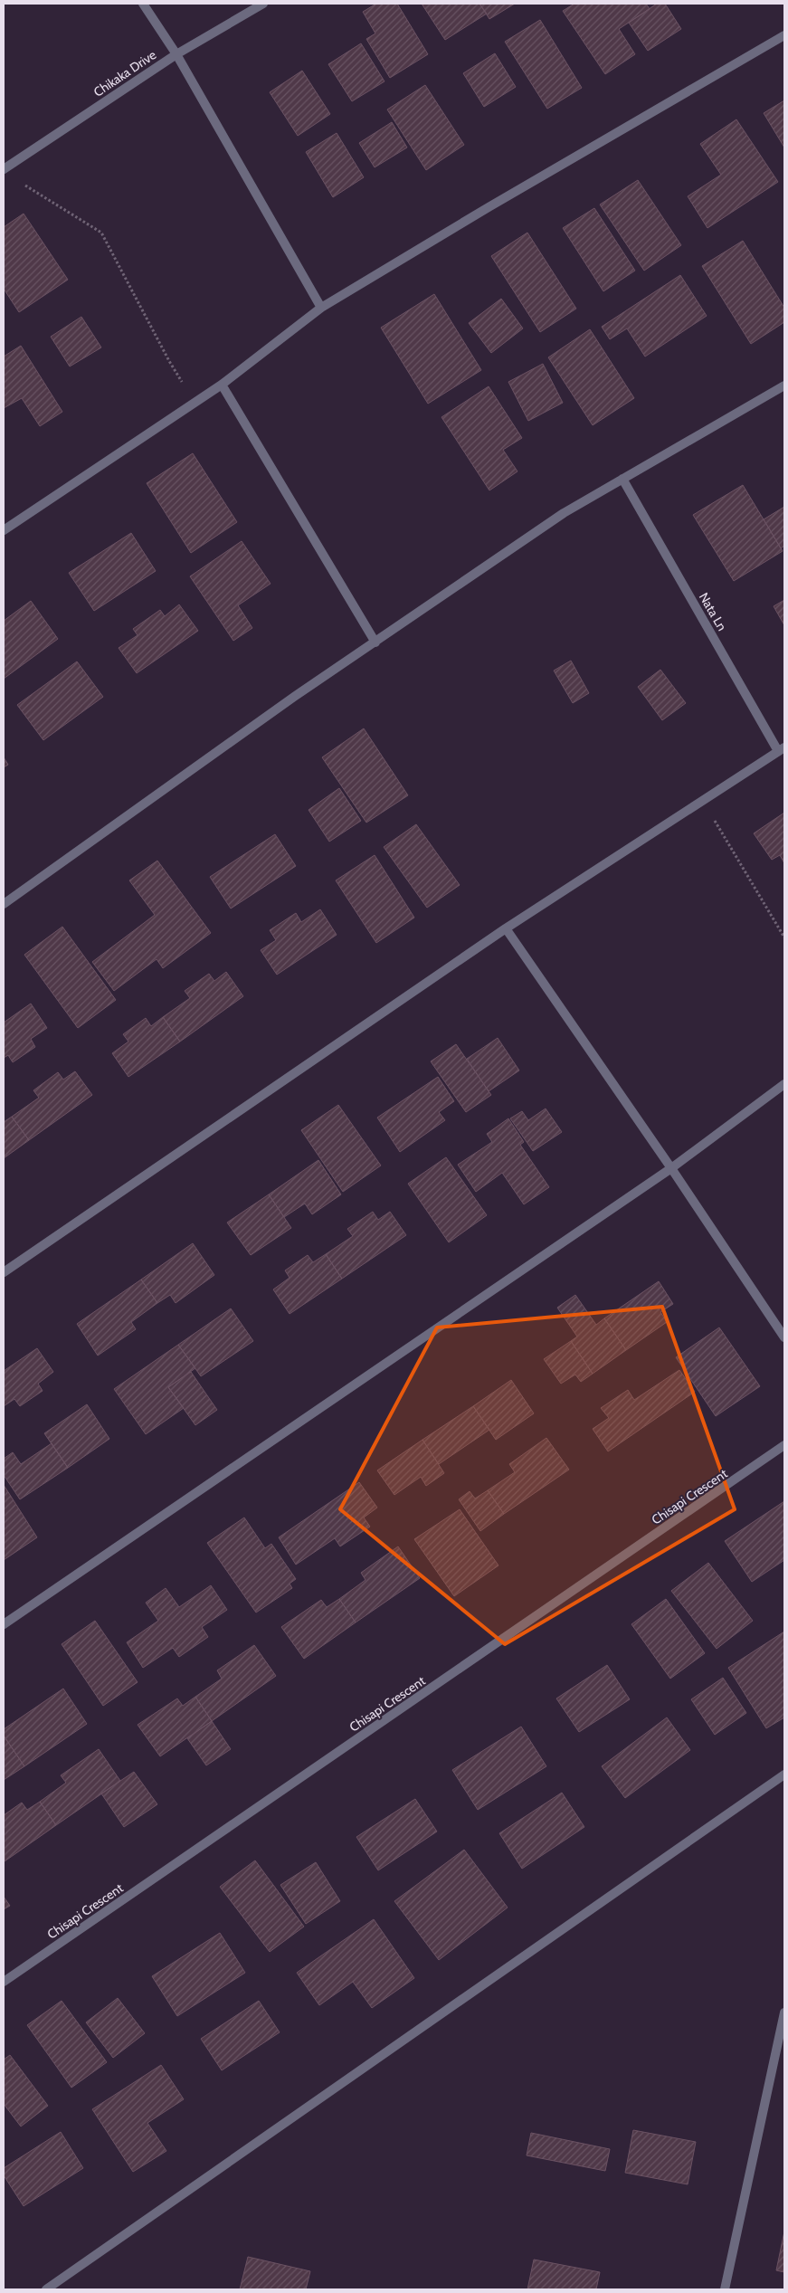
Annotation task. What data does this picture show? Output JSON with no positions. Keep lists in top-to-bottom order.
{
  "streets": {
    "street": ["Chikaka Drive", "Nata Ln", "Chisapi Crescent"]
  }
}
